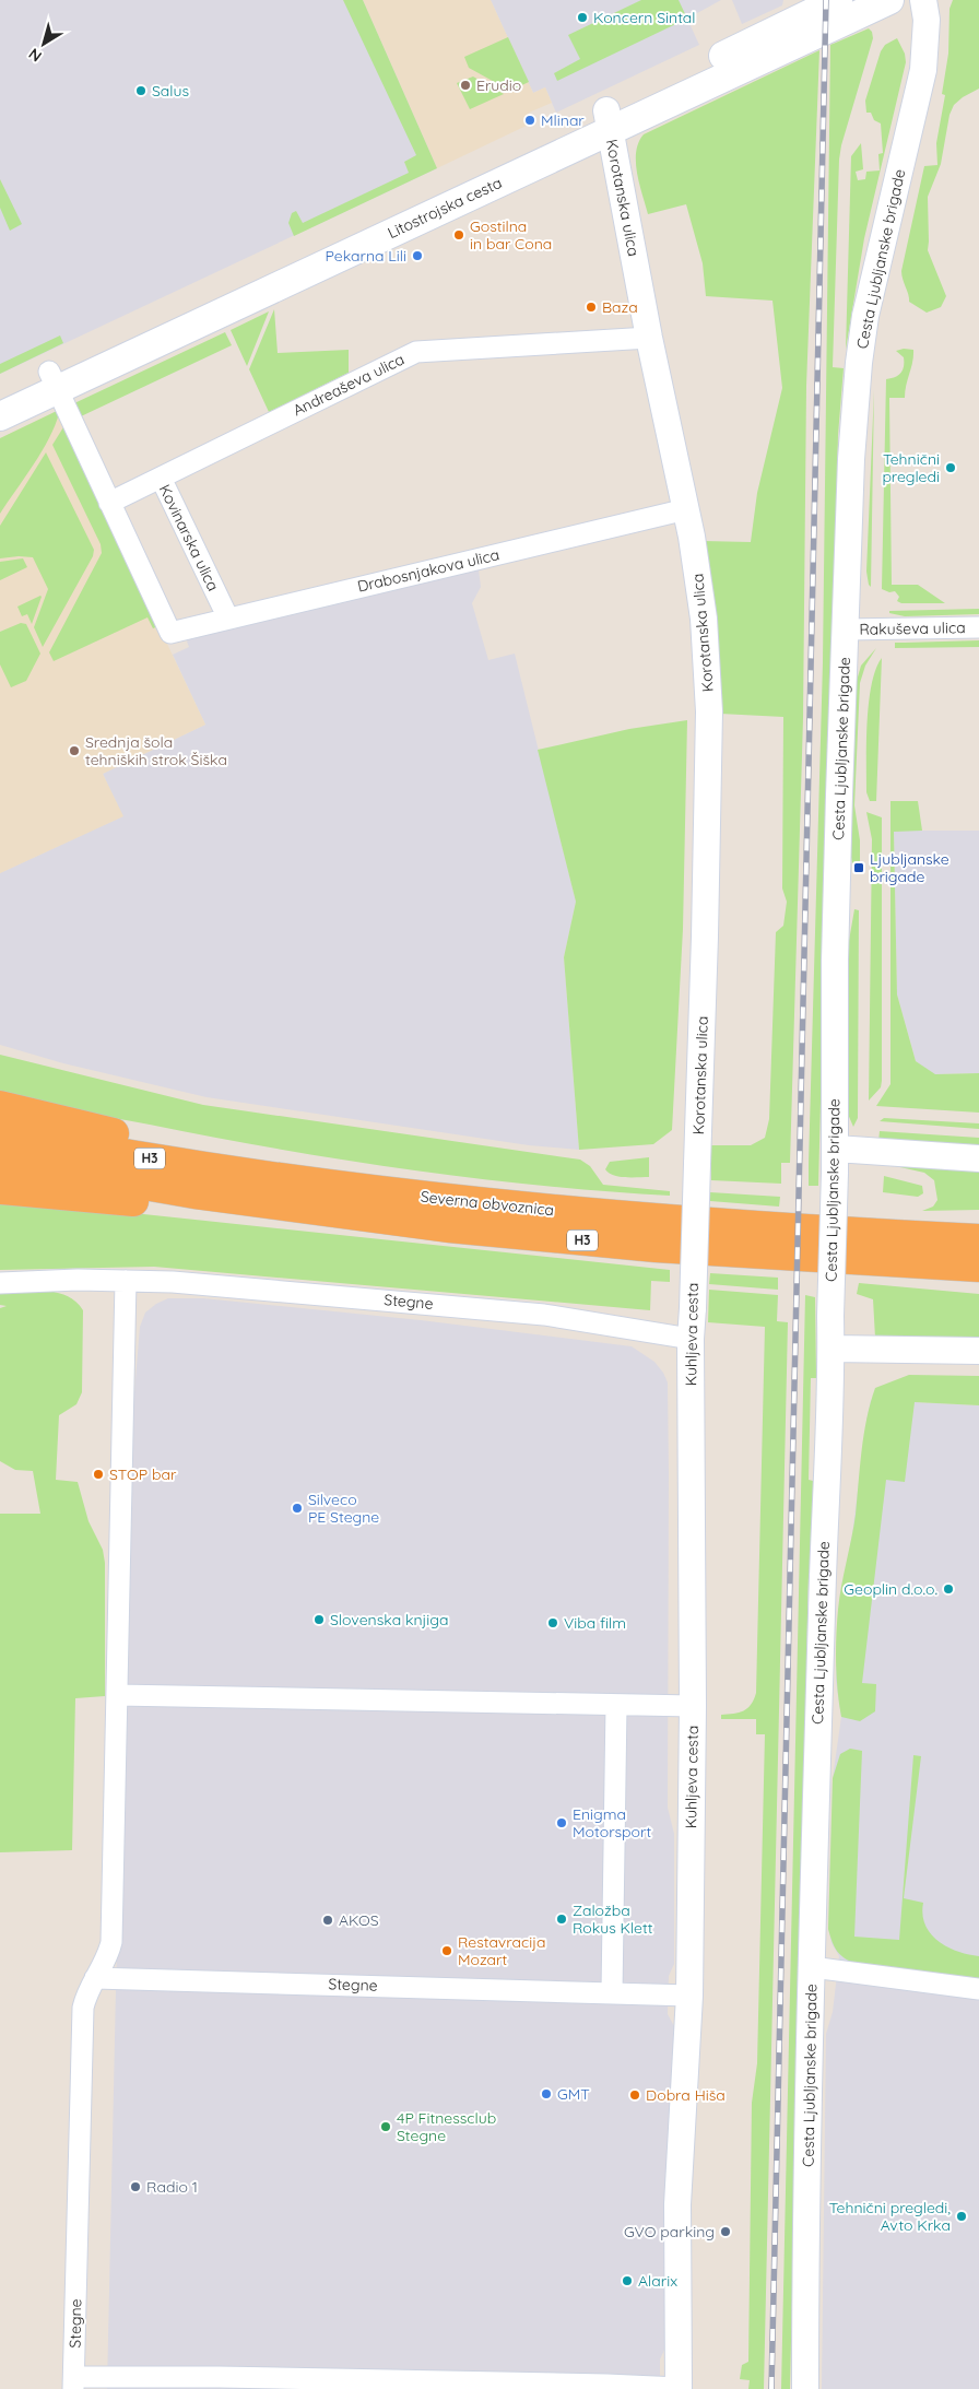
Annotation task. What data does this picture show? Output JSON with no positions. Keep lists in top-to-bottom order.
{
  "streets": {
    "highway": ["H3", "Severna obvoznica"],
    "main road": ["Litostrojska cesta"],
    "street": [
      "Korotanska ulica",
      "Cesta Ljubljanske brigade",
      "Andreaševa ulica",
      "Kovinarska ulica",
      "Drabosnjakova ulica",
      "Rakuševa ulica",
      "Stegne",
      "Kuhljeva cesta"
    ]
  },
  "crossings": [
    ["Korotanska ulica", "Litostrojska cesta"],
    ["Korotanska ulica", "Andreaševa ulica"],
    ["Korotanska ulica", "Drabosnjakova ulica"],
    ["Korotanska ulica", "Kuhljeva cesta"],
    ["Cesta Ljubljanske brigade", "Rakuševa ulica"],
    ["Andreaševa ulica", "Kovinarska ulica"],
    ["Kovinarska ulica", "Drabosnjakova ulica"],
    ["Stegne", "Kuhljeva cesta"]
  ],
  "places": {
    "other": [
      "Koncern Sintal",
      "Erudio",
      "Salus",
      "Mlinar",
      "Gostilna in bar Cona",
      "Pekarna Lili",
      "Baza",
      "Tehnični pregledi",
      "Srednja šola tehniških strok Šiška",
      "STOP bar",
      "Silveco PE Stegne",
      "Geoplin d.o.o.",
      "Slovenska knjiga",
      "Viba film",
      "Enigma Motorsport",
      "Založba Rokus Klett",
      "AKOS",
      "Restavracija Mozart",
      "GMT",
      "Dobra Hiša",
      "4P Fitnessclub Stegne",
      "Radio 1",
      "Tehnični pregledi, Avto Krka",
      "GVO parking",
      "Alarix"
    ],
    "transit": ["Ljubljanske brigade"]
  },
  "north": "bottom left"
}
